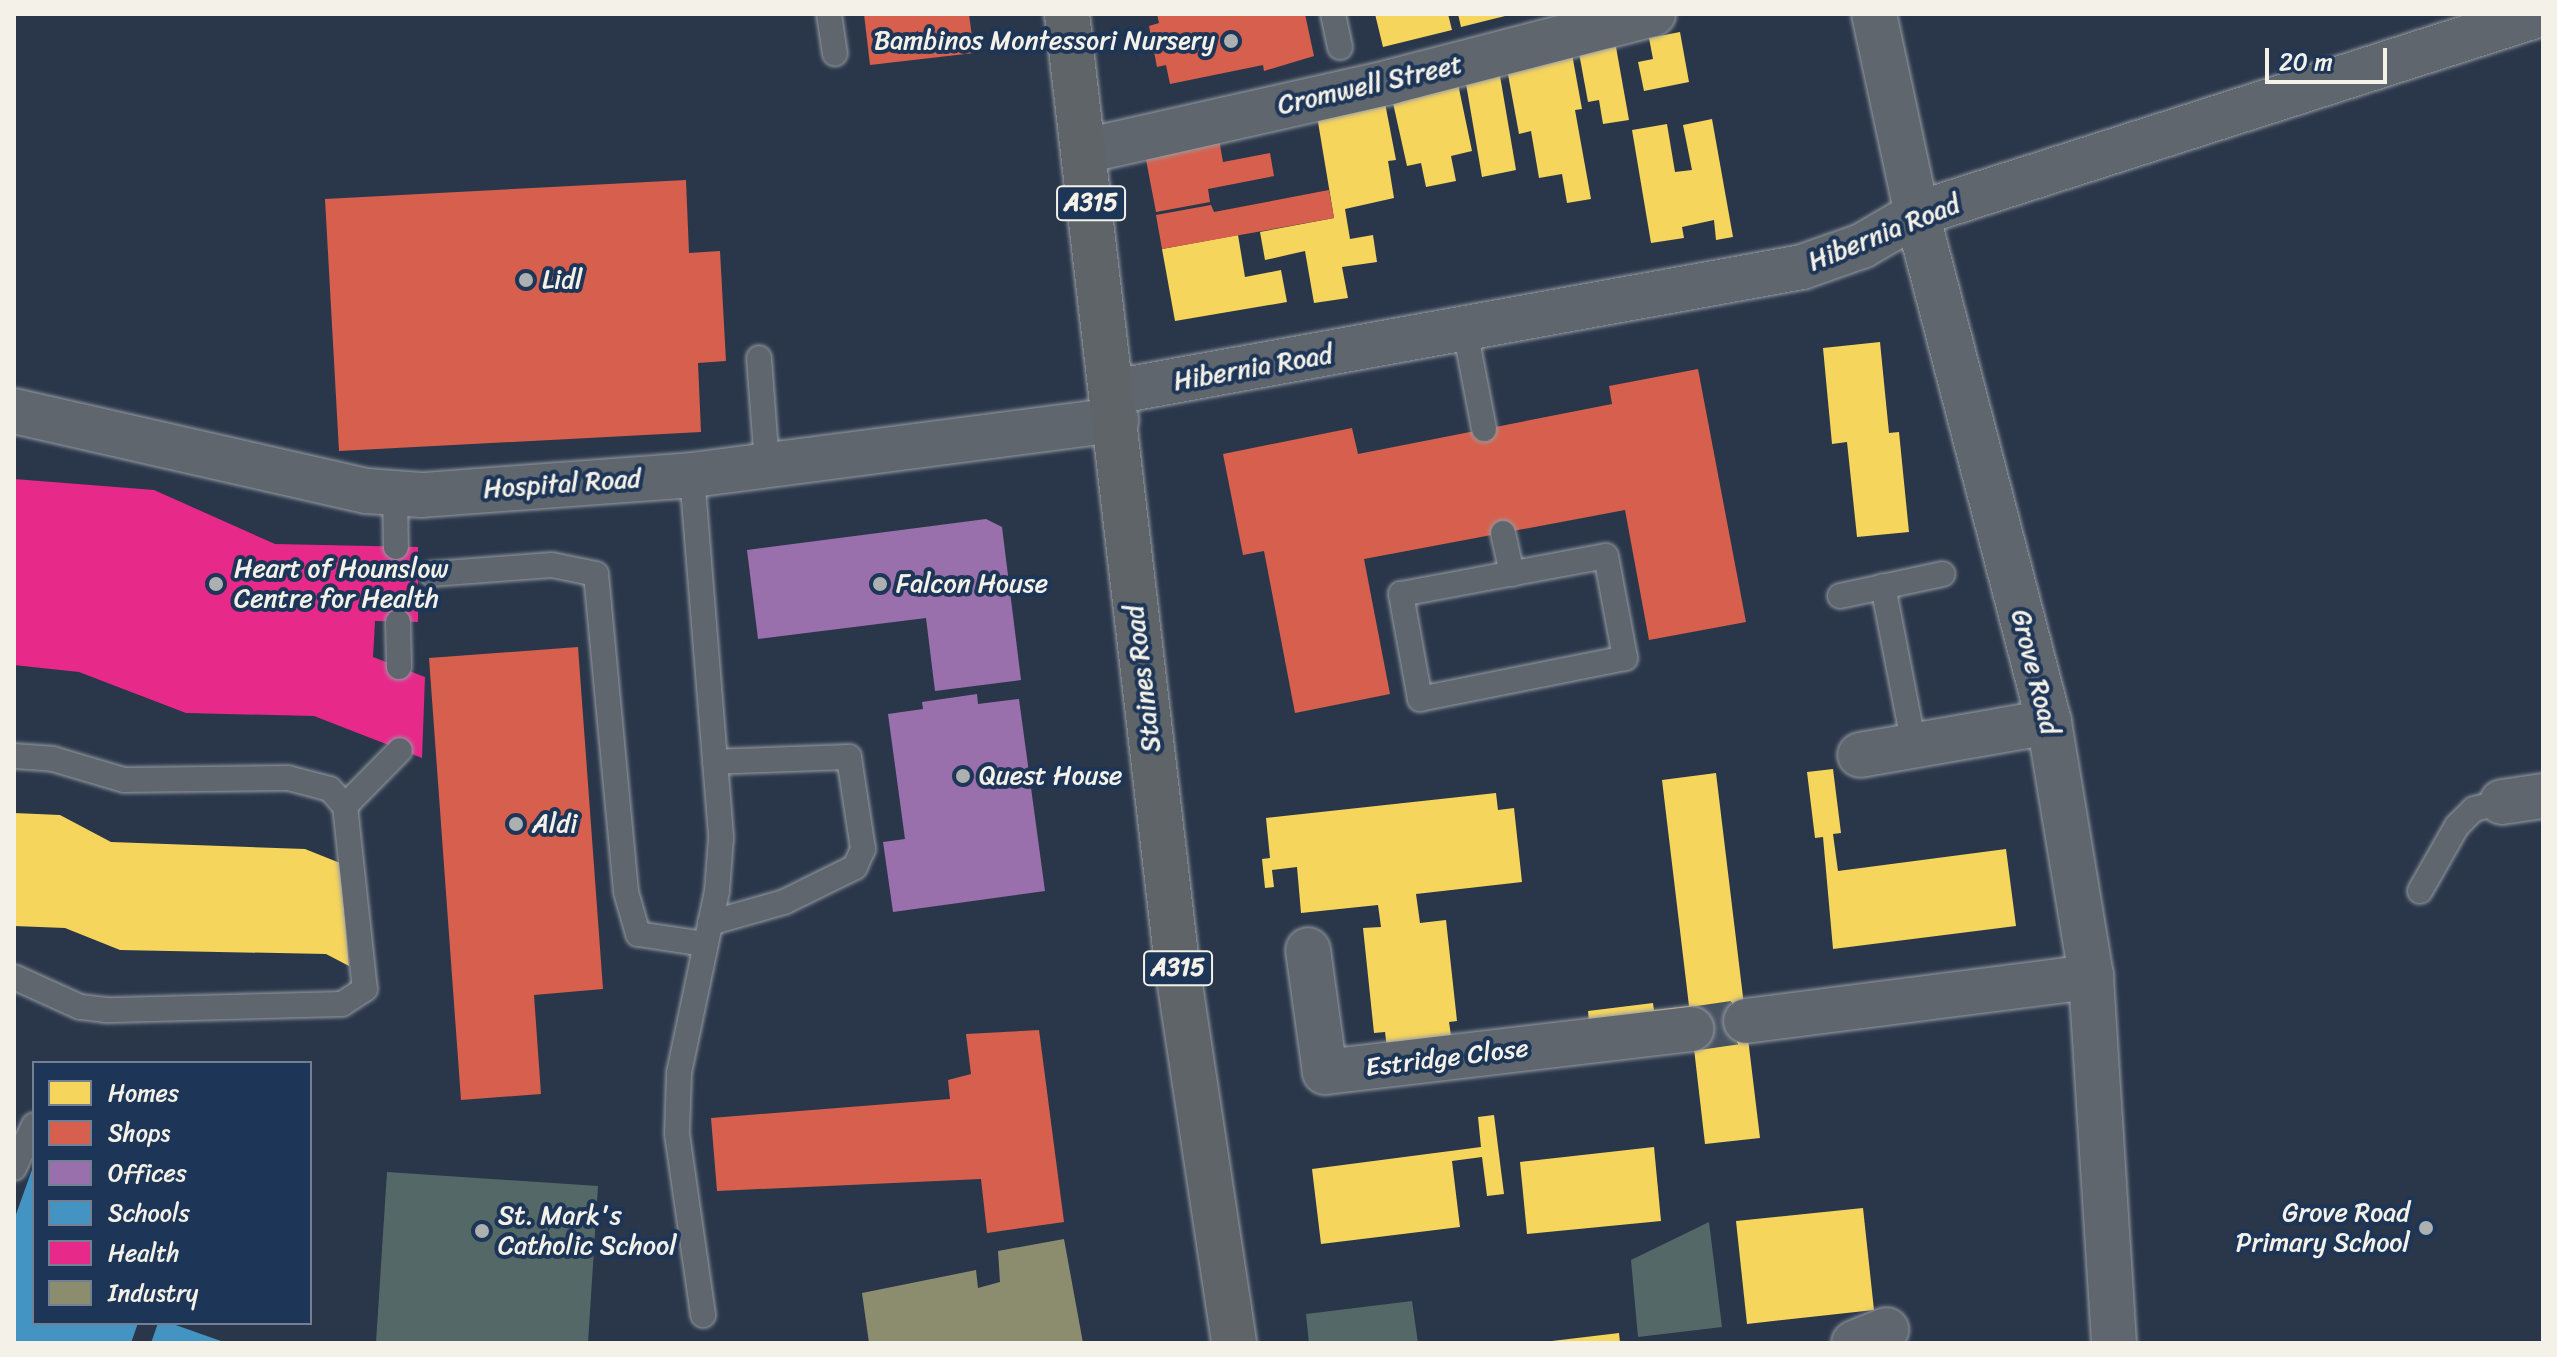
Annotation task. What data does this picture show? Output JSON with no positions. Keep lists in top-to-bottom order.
{
  "streets": {
    "main road": ["A315", "Staines Road"],
    "street": [
      "Cromwell Street",
      "Hibernia Road",
      "Hospital Road",
      "Grove Road",
      "Estridge Close"
    ]
  },
  "crossings": [
    ["Cromwell Street", "Staines Road"],
    ["Hibernia Road", "Hospital Road"],
    ["Hibernia Road", "Grove Road"],
    ["Hibernia Road", "Staines Road"],
    ["Hospital Road", "Staines Road"]
  ],
  "places": [
    "Bambinos Montessori Nursery",
    "Lidl",
    "Heart of Hounslow Centre for Health",
    "Falcon House",
    "Quest House",
    "Aldi",
    "Grove Road Primary School",
    "St. Mark's Catholic School"
  ],
  "legend": [
    "Homes",
    "Shops",
    "Offices",
    "Schools",
    "Health",
    "Industry"
  ],
  "scale_bar": "20 m"
}
